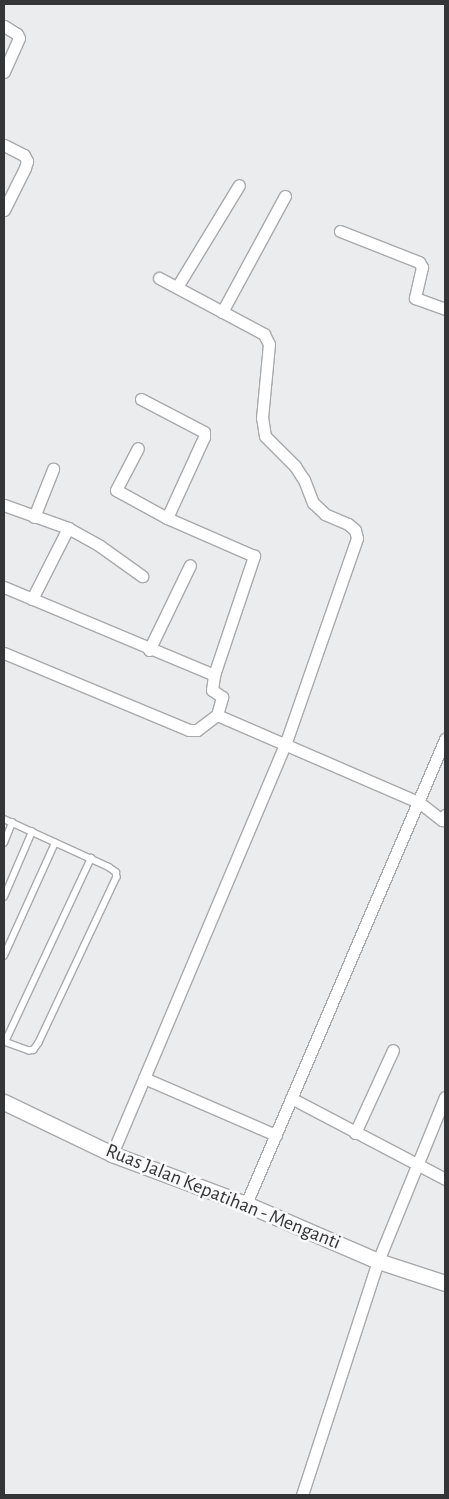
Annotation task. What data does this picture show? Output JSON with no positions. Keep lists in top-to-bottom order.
{
  "streets": {
    "main road": ["Ruas Jalan Kepatihan - Menganti"]
  }
}
